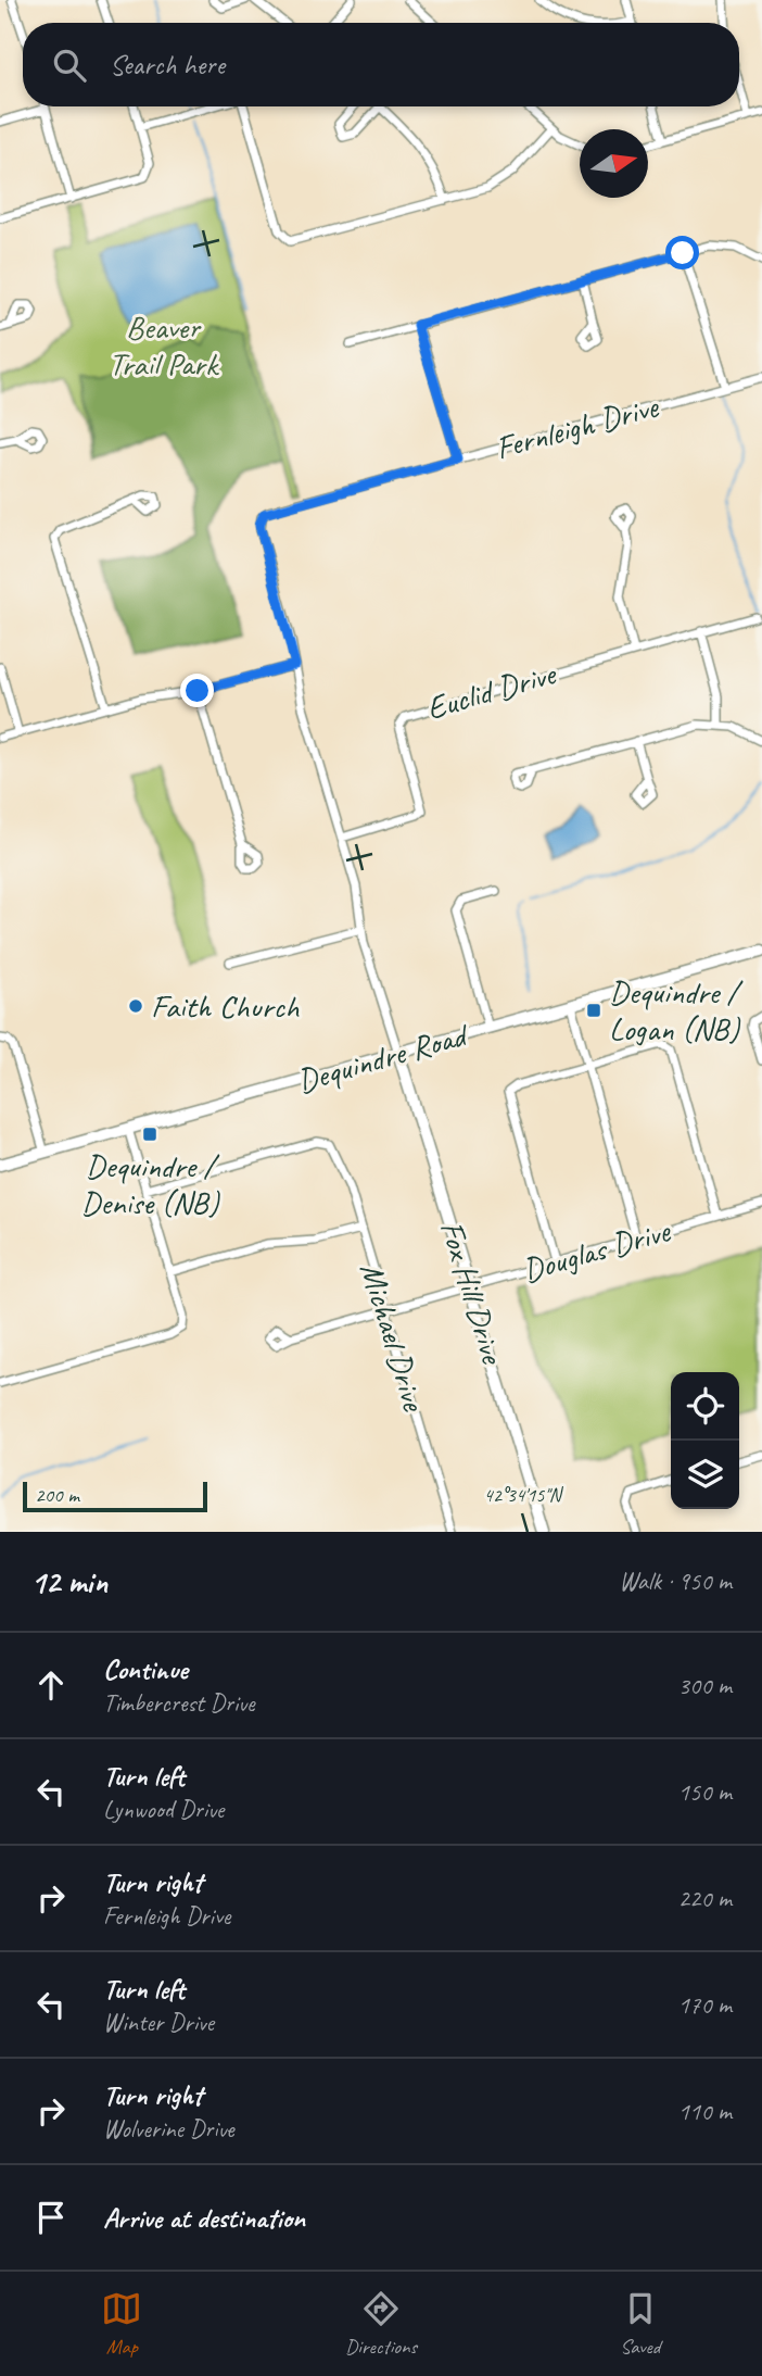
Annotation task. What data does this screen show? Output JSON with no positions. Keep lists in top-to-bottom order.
{
  "streets": {
    "main road": ["Dequindre Road", "Fox Hill Drive"],
    "street": [
      "Fernleigh Drive",
      "Euclid Drive",
      "Douglas Drive",
      "Michael Drive"
    ]
  },
  "crossings": [
    ["Dequindre Road", "Fox Hill Drive"],
    ["Douglas Drive", "Fox Hill Drive"],
    ["Douglas Drive", "Michael Drive"]
  ],
  "parks": ["Beaver Trail Park"],
  "places": {
    "other": ["Faith Church"],
    "transit": ["Dequindre / Logan (NB)", "Dequindre / Denise (NB)"]
  },
  "scale_bar": "200 m",
  "north": "right",
  "page": {
    "search": "Search here",
    "scale": "200 m",
    "heading": ["12 min", "Walk · 950 m"],
    "list": [
      ["Continue", "Timbercrest Drive", "300 m"],
      ["Turn left", "Lynwood Drive", "150 m"],
      ["Turn right", "Fernleigh Drive", "220 m"],
      ["Turn left", "Winter Drive", "170 m"],
      ["Turn right", "Wolverine Drive", "110 m"],
      "Arrive at destination"
    ],
    "nav": ["Map", "Directions", "Saved"]
  },
  "coordinates": ["42°34'15\"N"]
}
